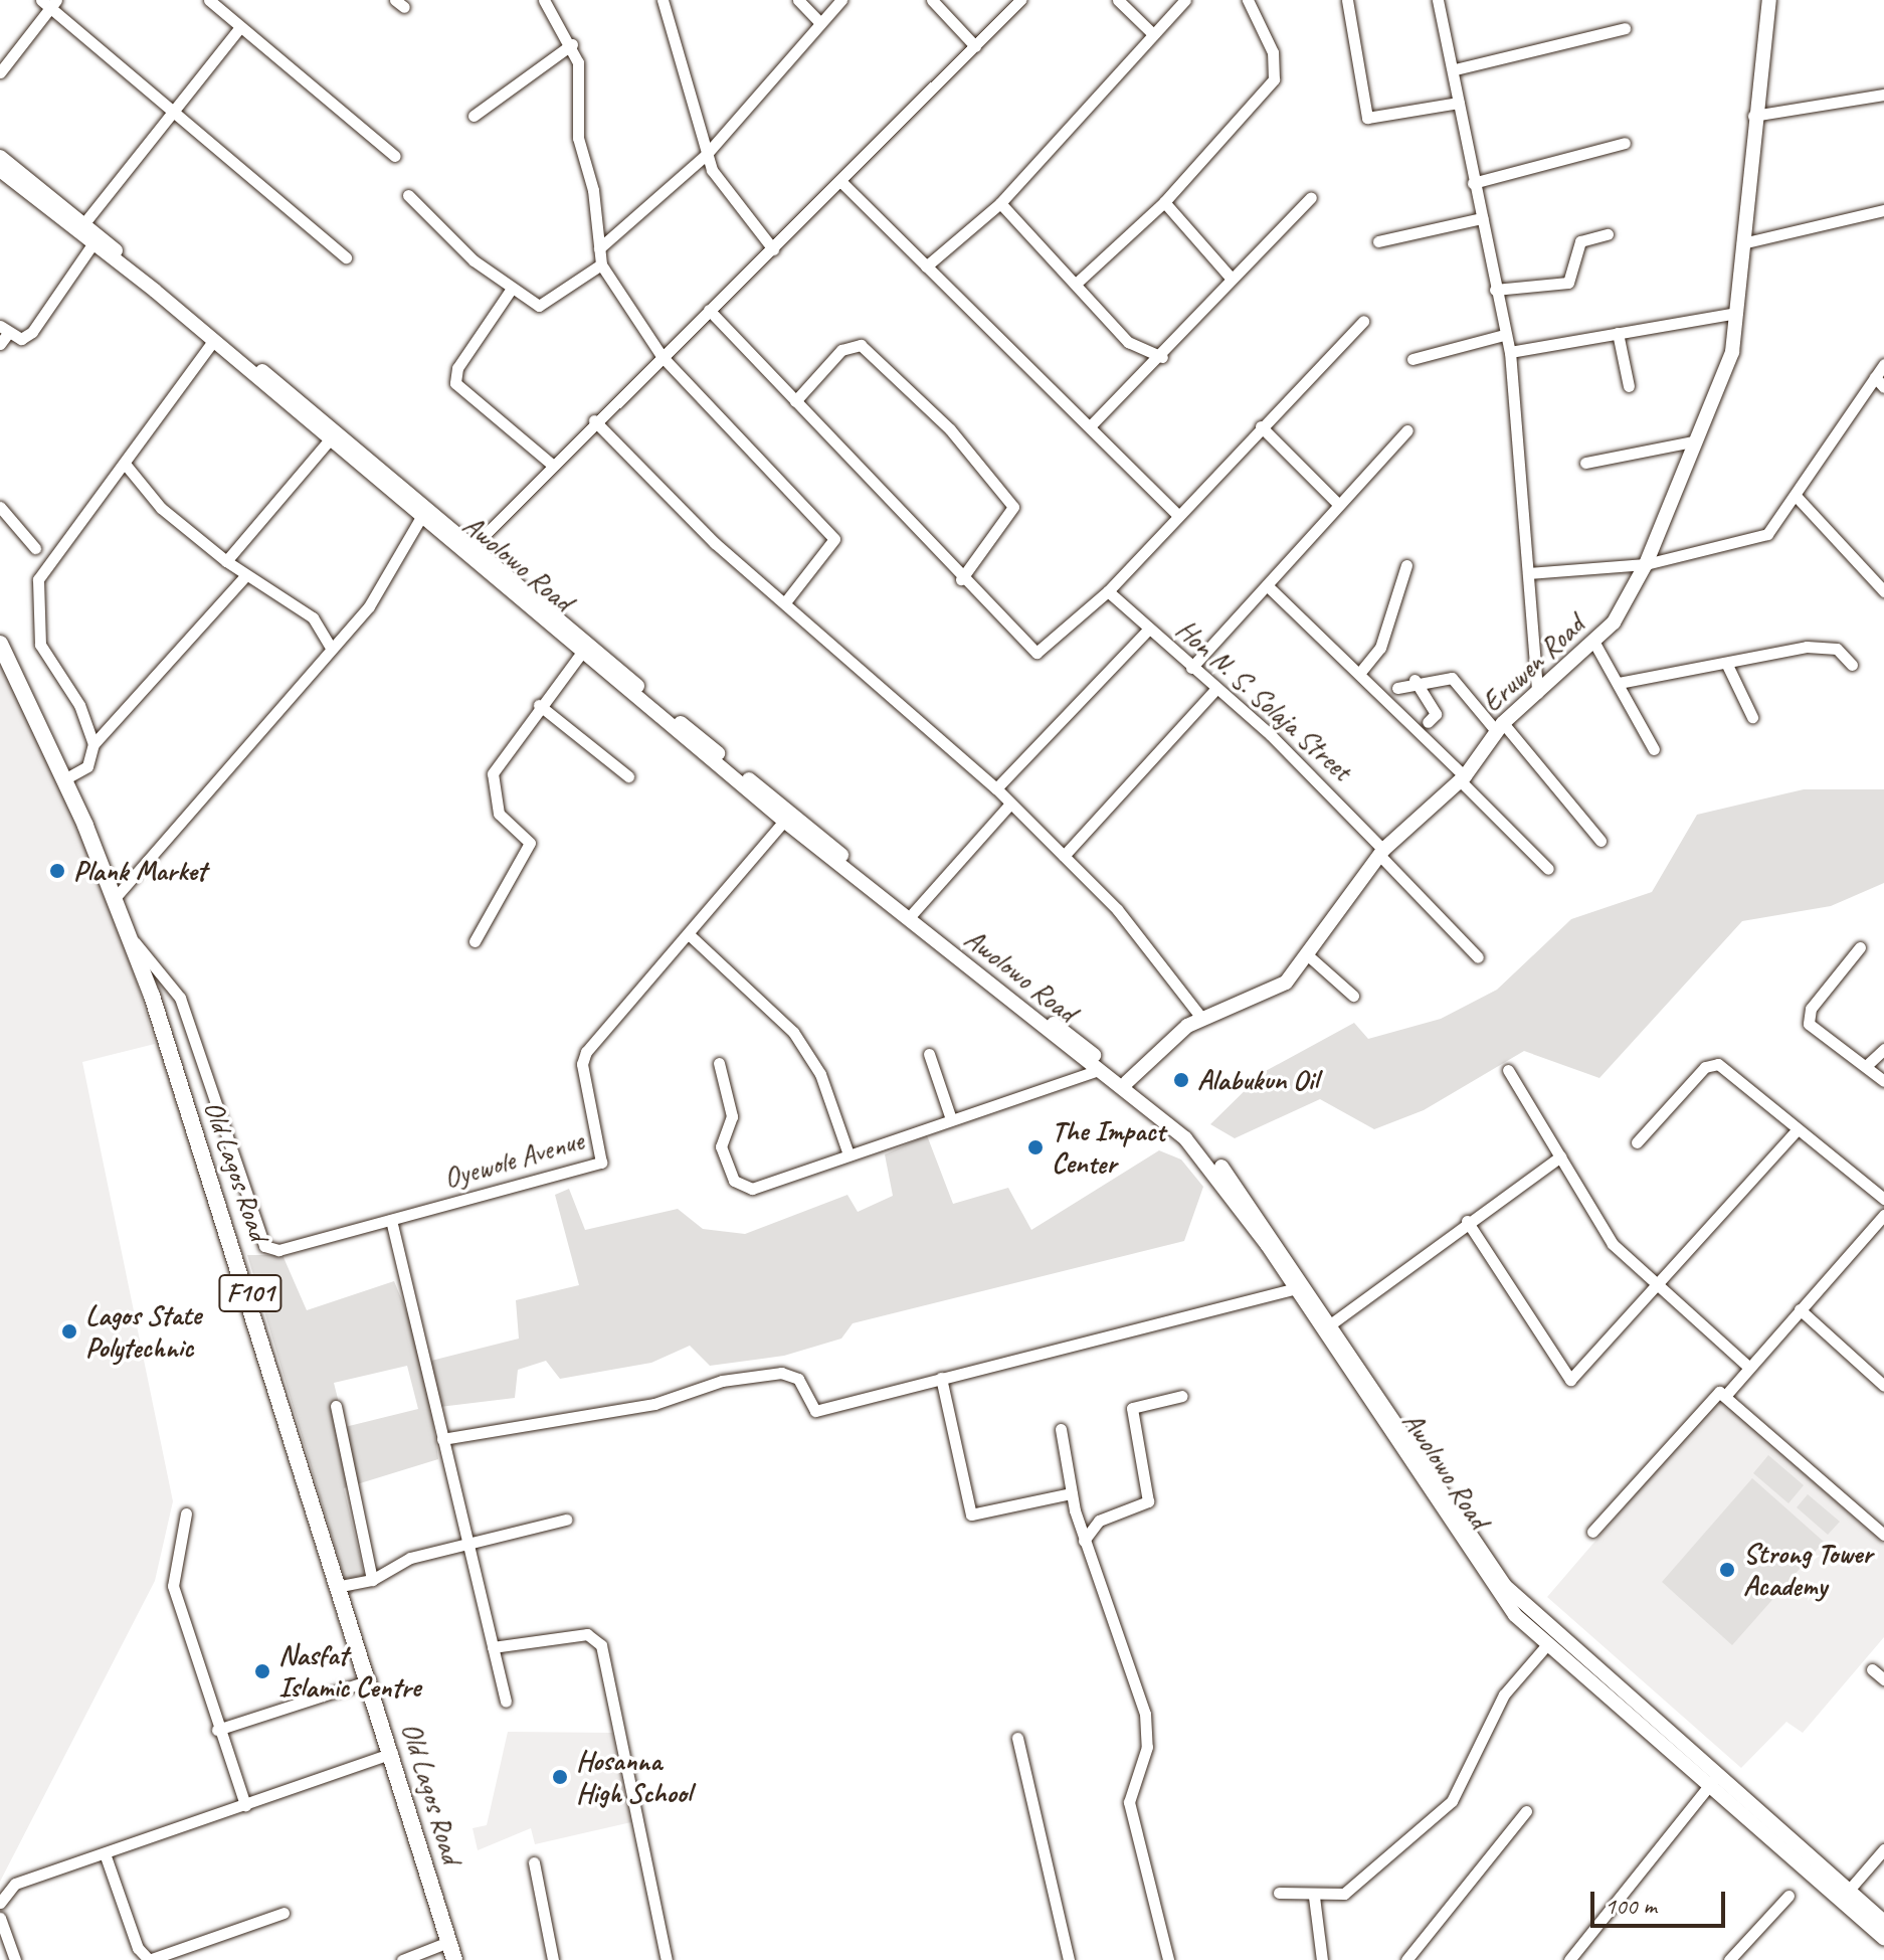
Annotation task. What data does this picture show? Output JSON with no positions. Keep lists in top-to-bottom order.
{
  "streets": {
    "main road": [
      "Awolowo Road",
      "Eruwen Road",
      "Old Lagos Road",
      "F101"
    ],
    "street": ["Hon N. S. Solaja Street", "Oyewole Avenue"]
  },
  "crossings": [
    ["Awolowo Road", "Eruwen Road"],
    ["Awolowo Road", "Oyewole Avenue"],
    ["Eruwen Road", "Hon N. S. Solaja Street"],
    ["Oyewole Avenue", "Old Lagos Road"]
  ],
  "places": [
    "Plank Market",
    "Alabukun Oil",
    "The Impact Center",
    "Lagos State Polytechnic",
    "Strong Tower Academy",
    "Nasfat Islamic Centre",
    "Hosanna High School"
  ],
  "scale_bar": "100 m"
}
